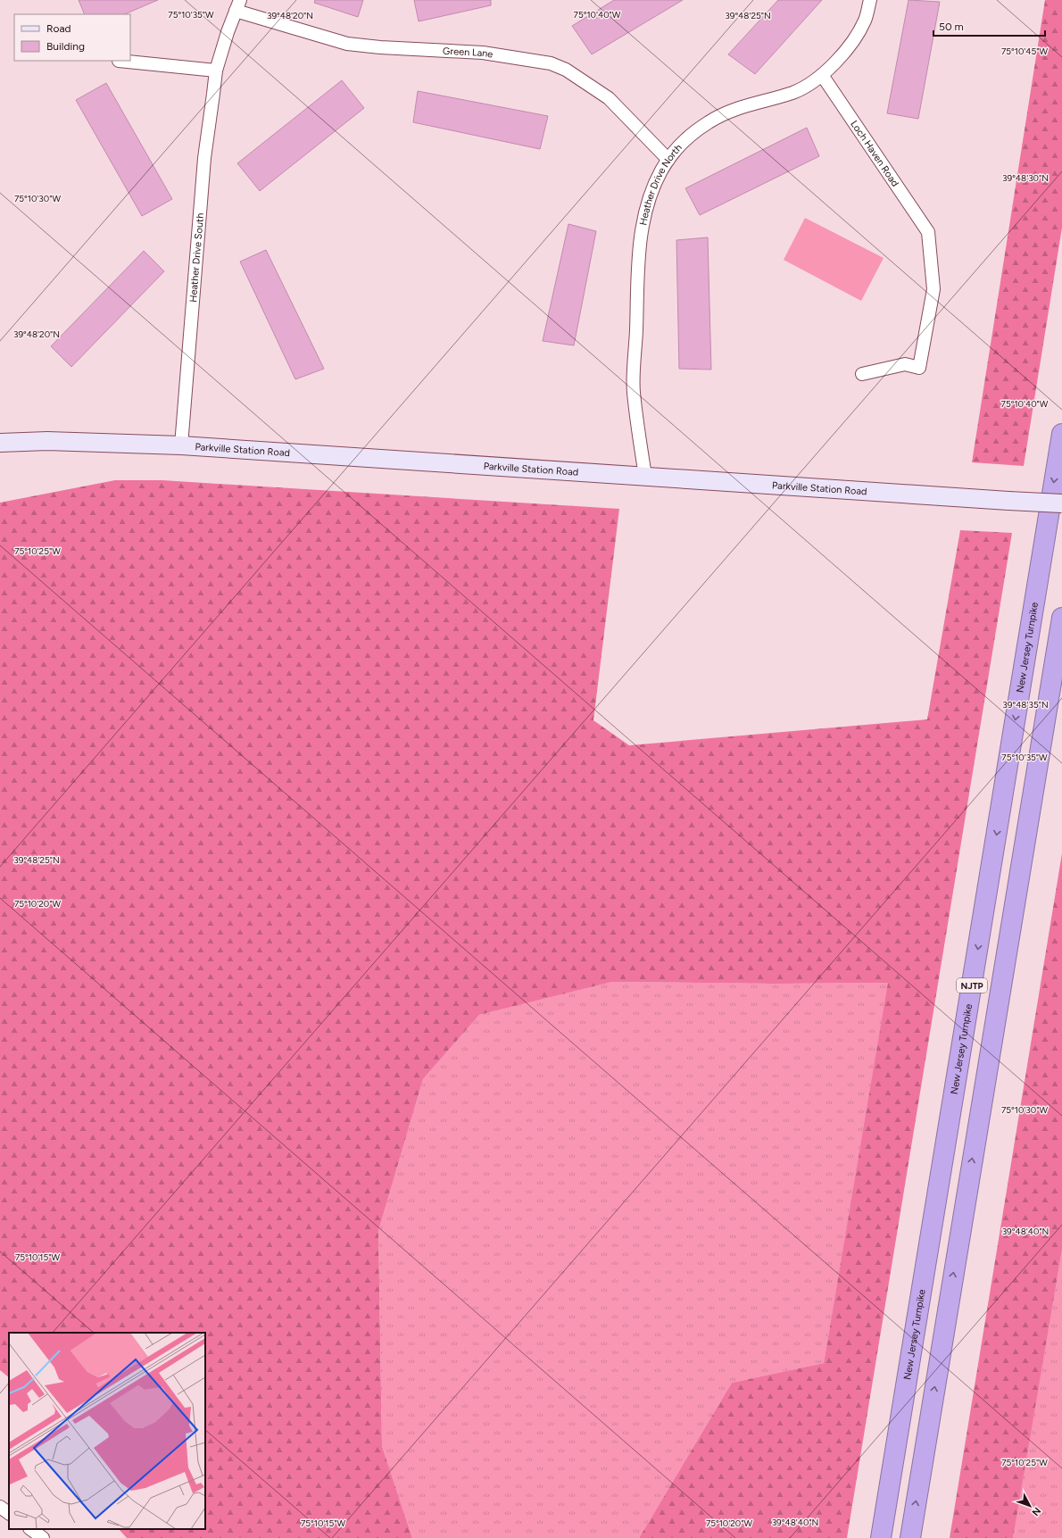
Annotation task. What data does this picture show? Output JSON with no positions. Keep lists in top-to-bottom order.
{
  "streets": {
    "highway": ["New Jersey Turnpike", "NJTP"],
    "main road": ["Parkville Station Road"],
    "street": [
      "Green Lane",
      "Loch Haven Road",
      "Heather Drive North",
      "Heather Drive South"
    ]
  },
  "crossings": [
    ["Green Lane", "Heather Drive North"],
    ["Green Lane", "Heather Drive South"],
    ["Loch Haven Road", "Heather Drive North"],
    ["Heather Drive North", "Parkville Station Road"],
    ["Heather Drive South", "Parkville Station Road"]
  ],
  "legend": ["Road", "Building"],
  "scale_bar": "50 m",
  "north": "bottom right",
  "coordinates": [
    "75°10'35\"W",
    "75°10'40\"W",
    "39°48'20\"N",
    "39°48'25\"N",
    "75°10'45\"W",
    "39°48'30\"N",
    "75°10'30\"W",
    "75°10'25\"W",
    "39°48'35\"N",
    "75°10'20\"W",
    "39°48'40\"N",
    "75°10'15\"W"
  ]
}
